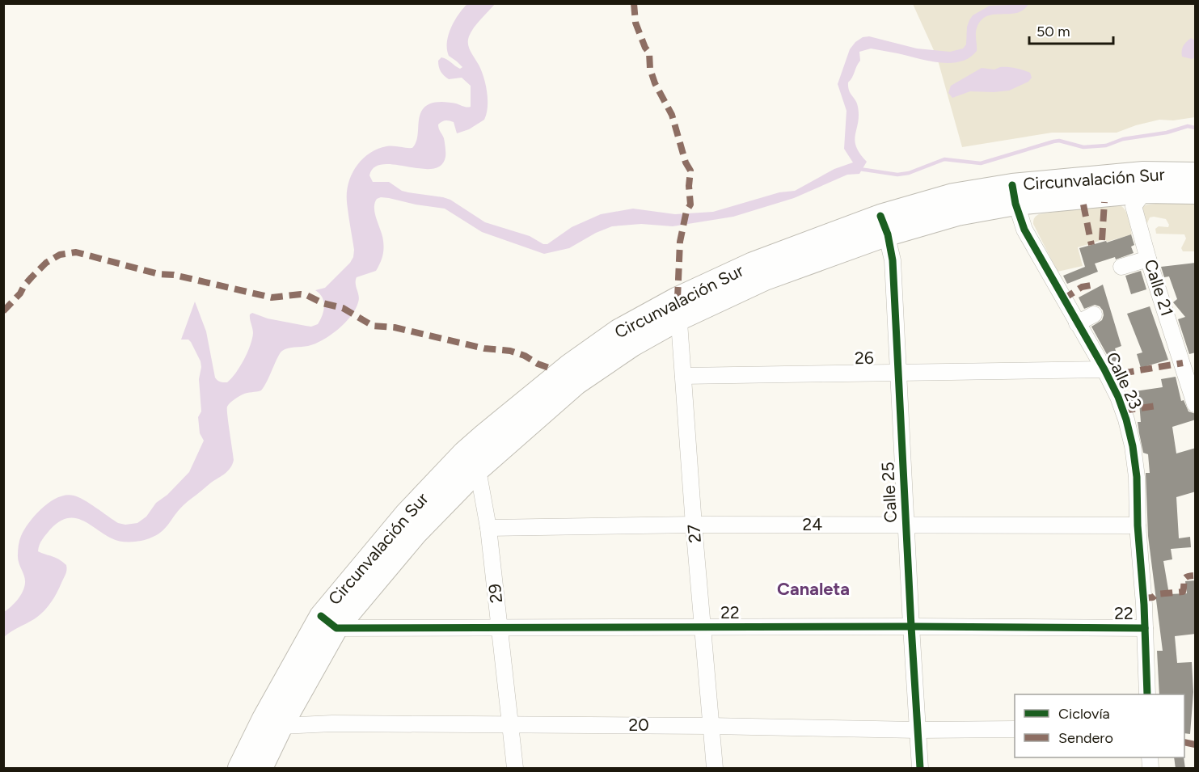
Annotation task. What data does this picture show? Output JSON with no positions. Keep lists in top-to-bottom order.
{
  "streets": {
    "highway": ["Circunvalación Sur"],
    "street": [
      "Calle 21",
      "26",
      "Calle 23",
      "Calle 25",
      "24",
      "27",
      "29",
      "22",
      "20"
    ]
  },
  "crossings": [
    ["Circunvalación Sur", "Calle 21"],
    ["Circunvalación Sur", "Calle 23"],
    ["Circunvalación Sur", "Calle 25"],
    ["Circunvalación Sur", "27"],
    ["Circunvalación Sur", "29"],
    ["Circunvalación Sur", "22"],
    ["Circunvalación Sur", "20"],
    ["26", "Calle 23"],
    ["26", "Calle 25"],
    ["26", "27"],
    ["Calle 23", "24"],
    ["Calle 23", "22"],
    ["Calle 25", "24"],
    ["Calle 25", "22"],
    ["Calle 25", "20"],
    ["24", "27"],
    ["24", "29"],
    ["27", "22"],
    ["27", "20"],
    ["29", "22"],
    ["29", "20"]
  ],
  "districts": ["Canaleta"],
  "legend": ["Ciclovía", "Sendero"],
  "scale_bar": "50 m"
}
